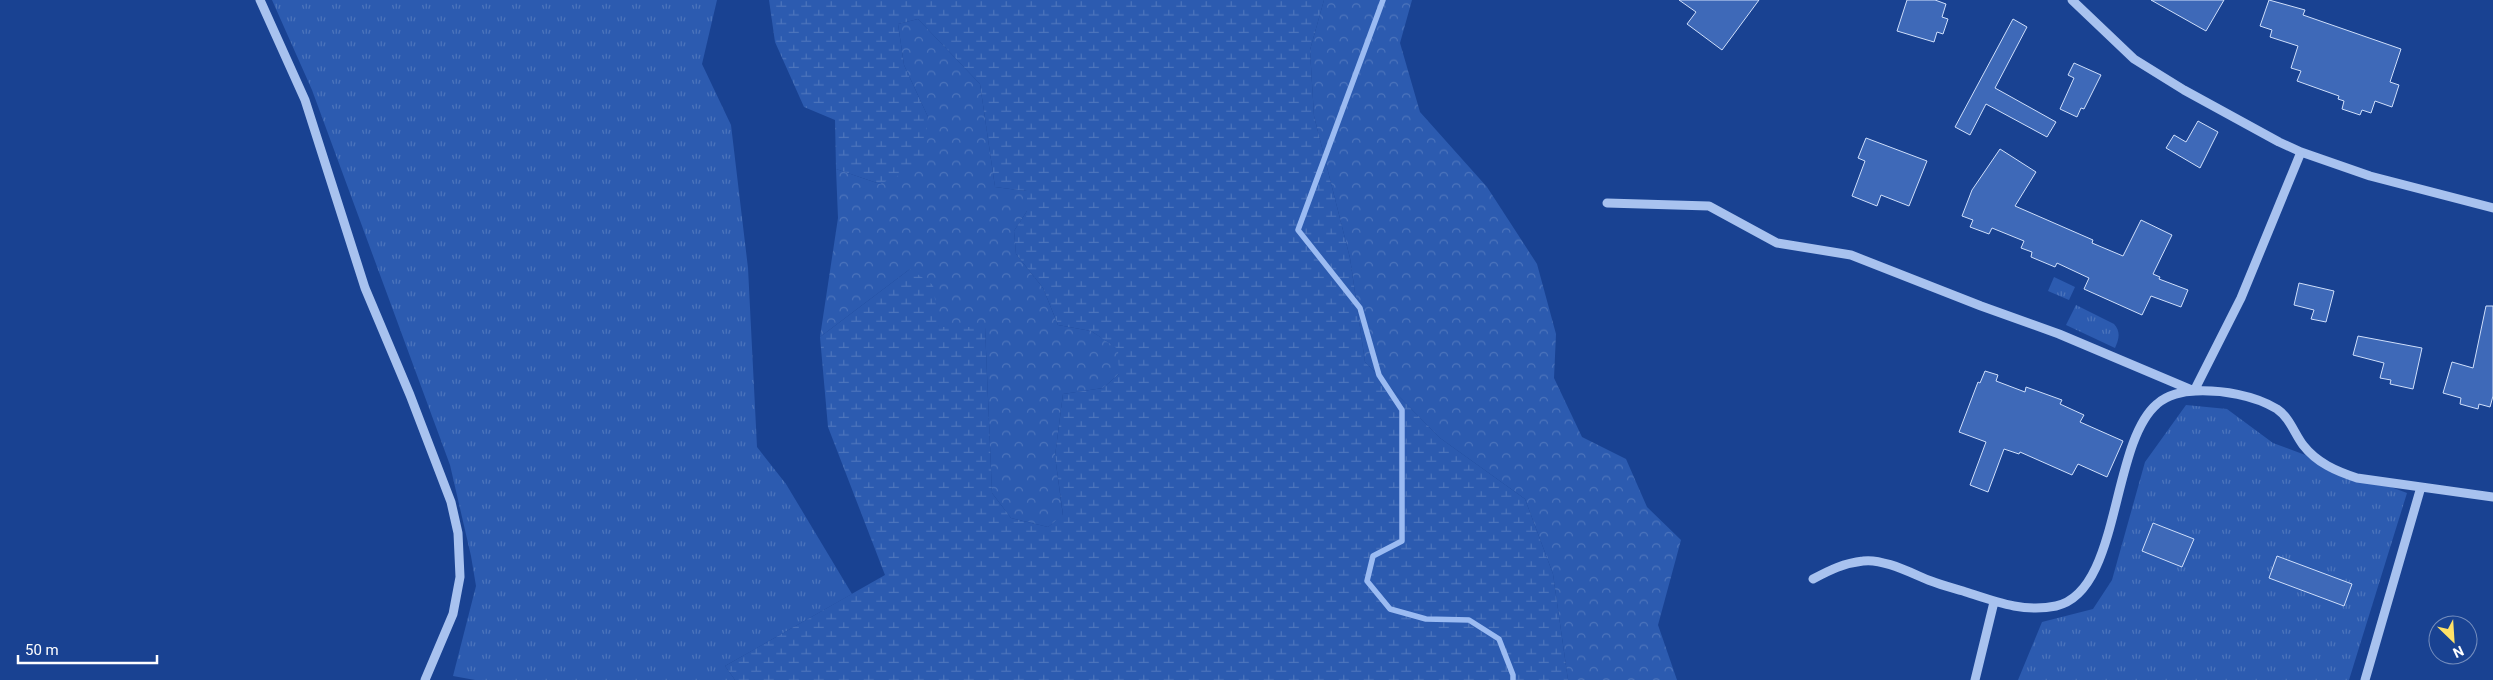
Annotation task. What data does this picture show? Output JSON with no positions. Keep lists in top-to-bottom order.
{
  "scale_bar": "50 m",
  "north": "bottom right"
}
